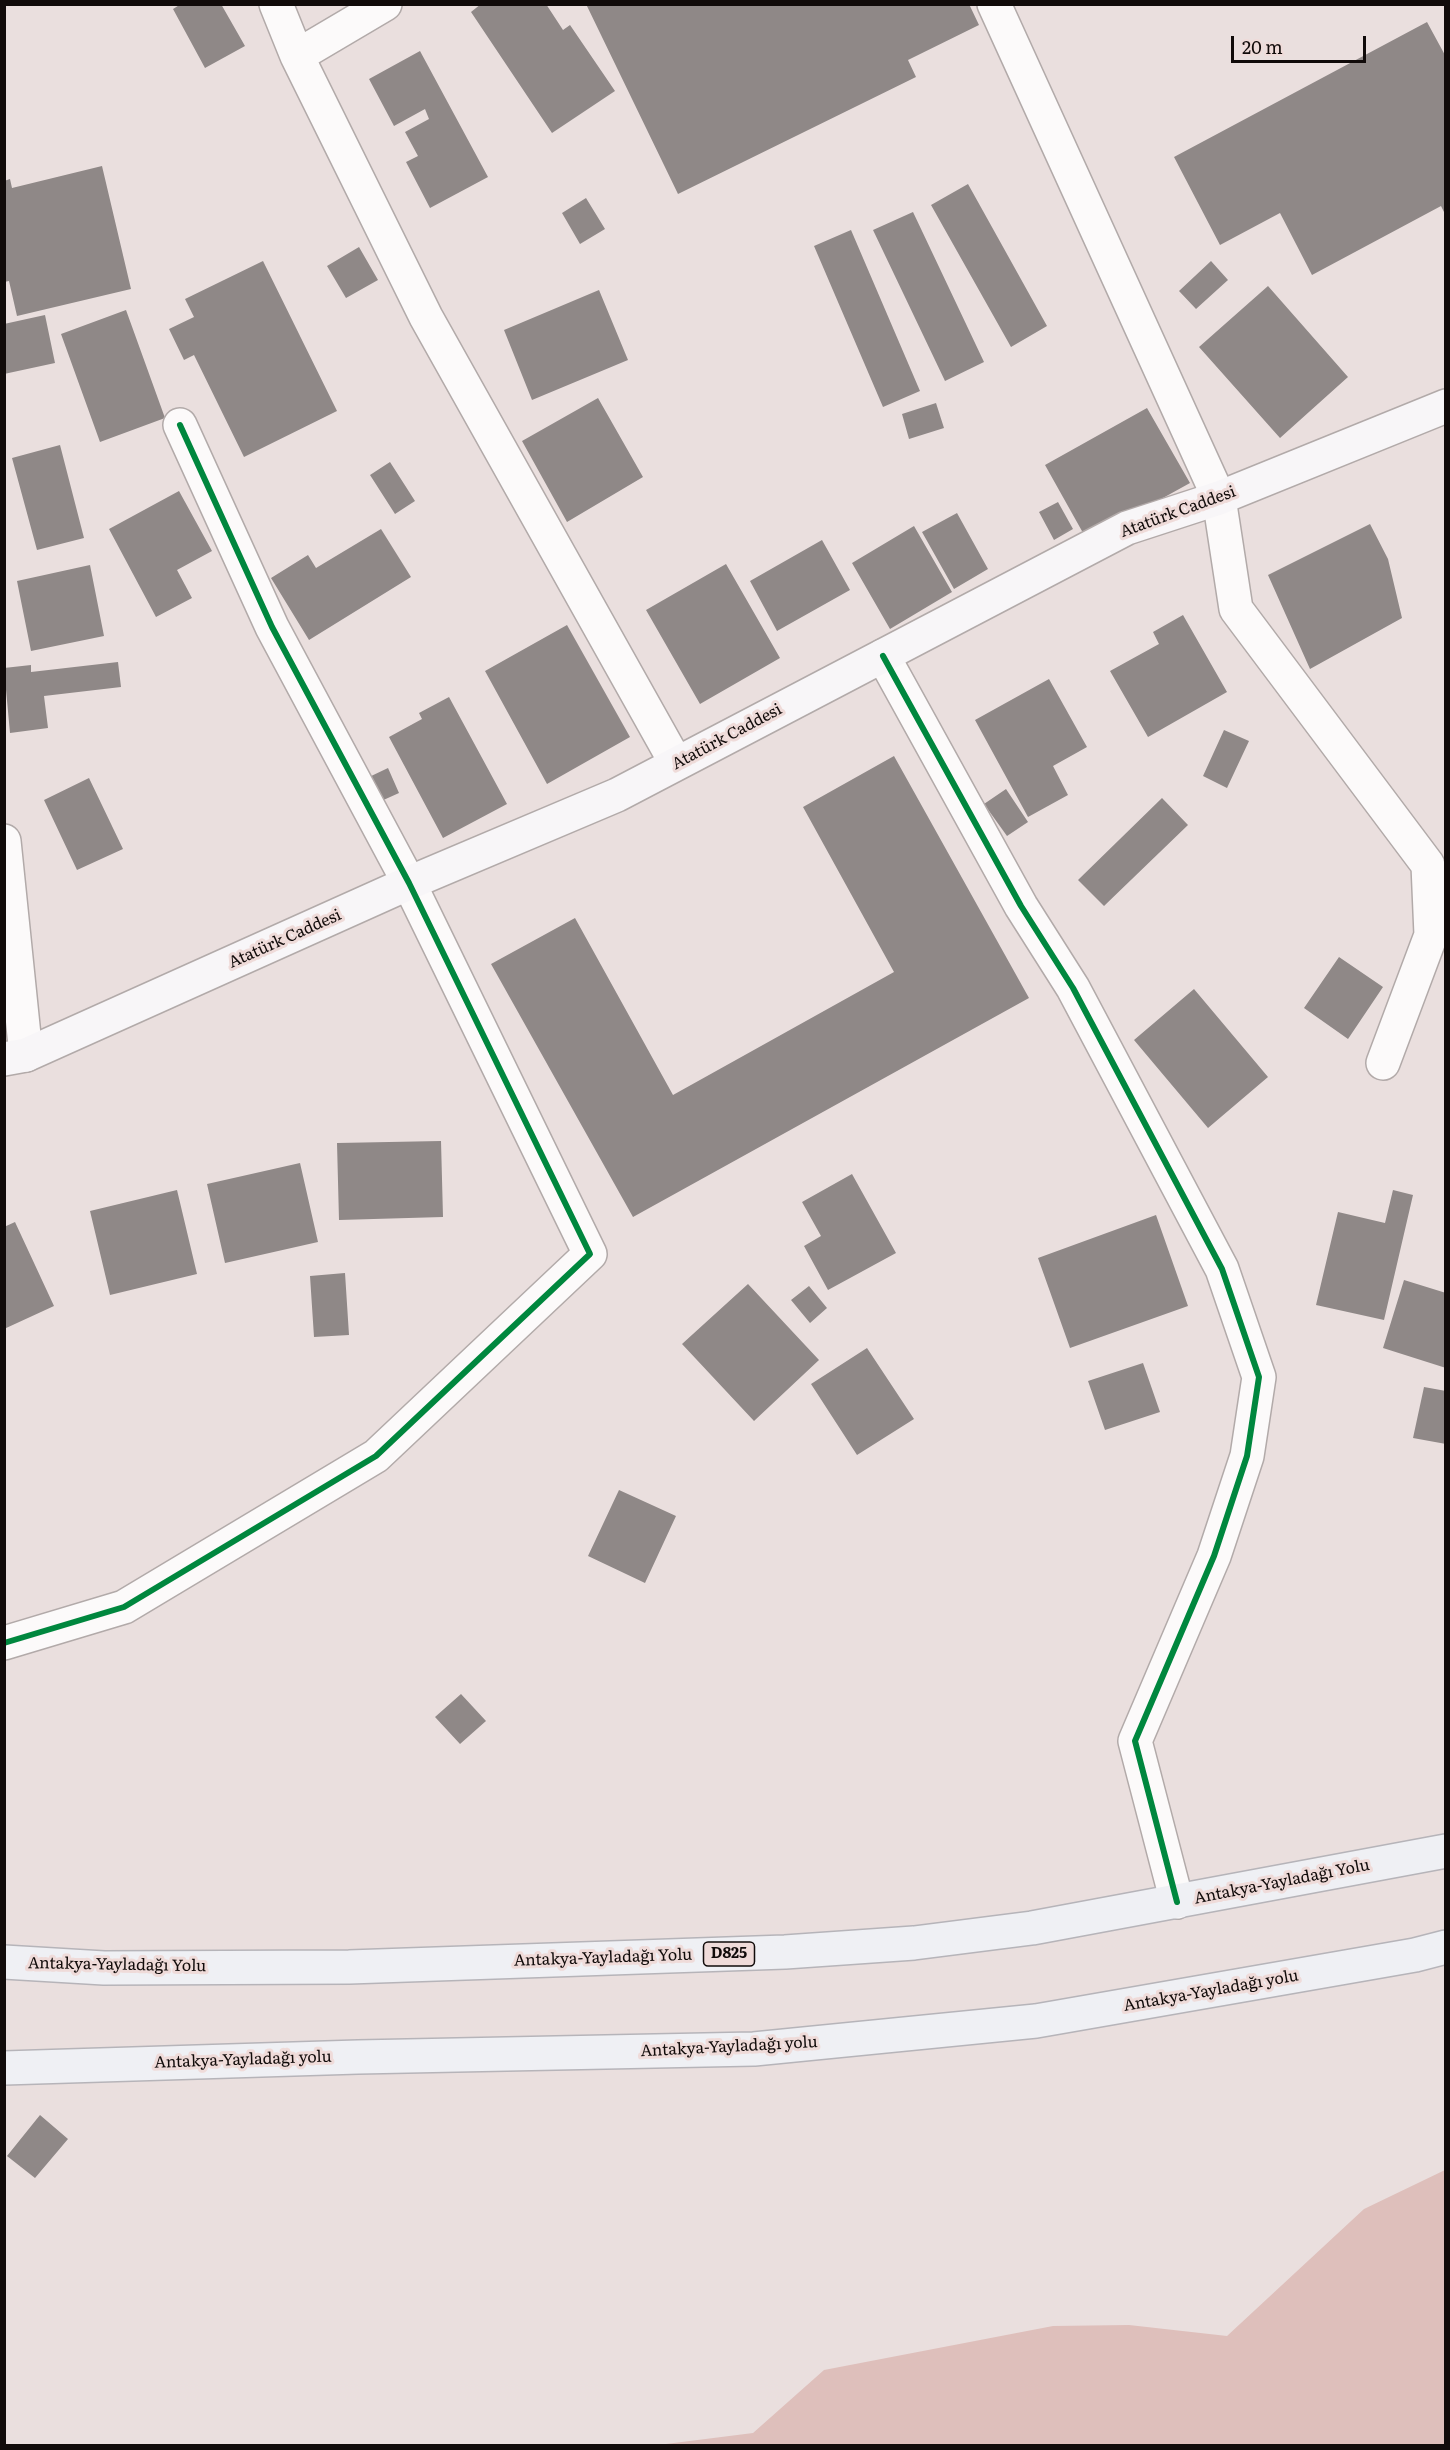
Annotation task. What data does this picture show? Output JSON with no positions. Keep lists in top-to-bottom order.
{
  "streets": {
    "highway": ["Antakya-Yayladağı Yolu", "D825", "Antakya-Yayladağı yolu"],
    "main road": ["Atatürk Caddesi"]
  },
  "scale_bar": "20 m"
}
